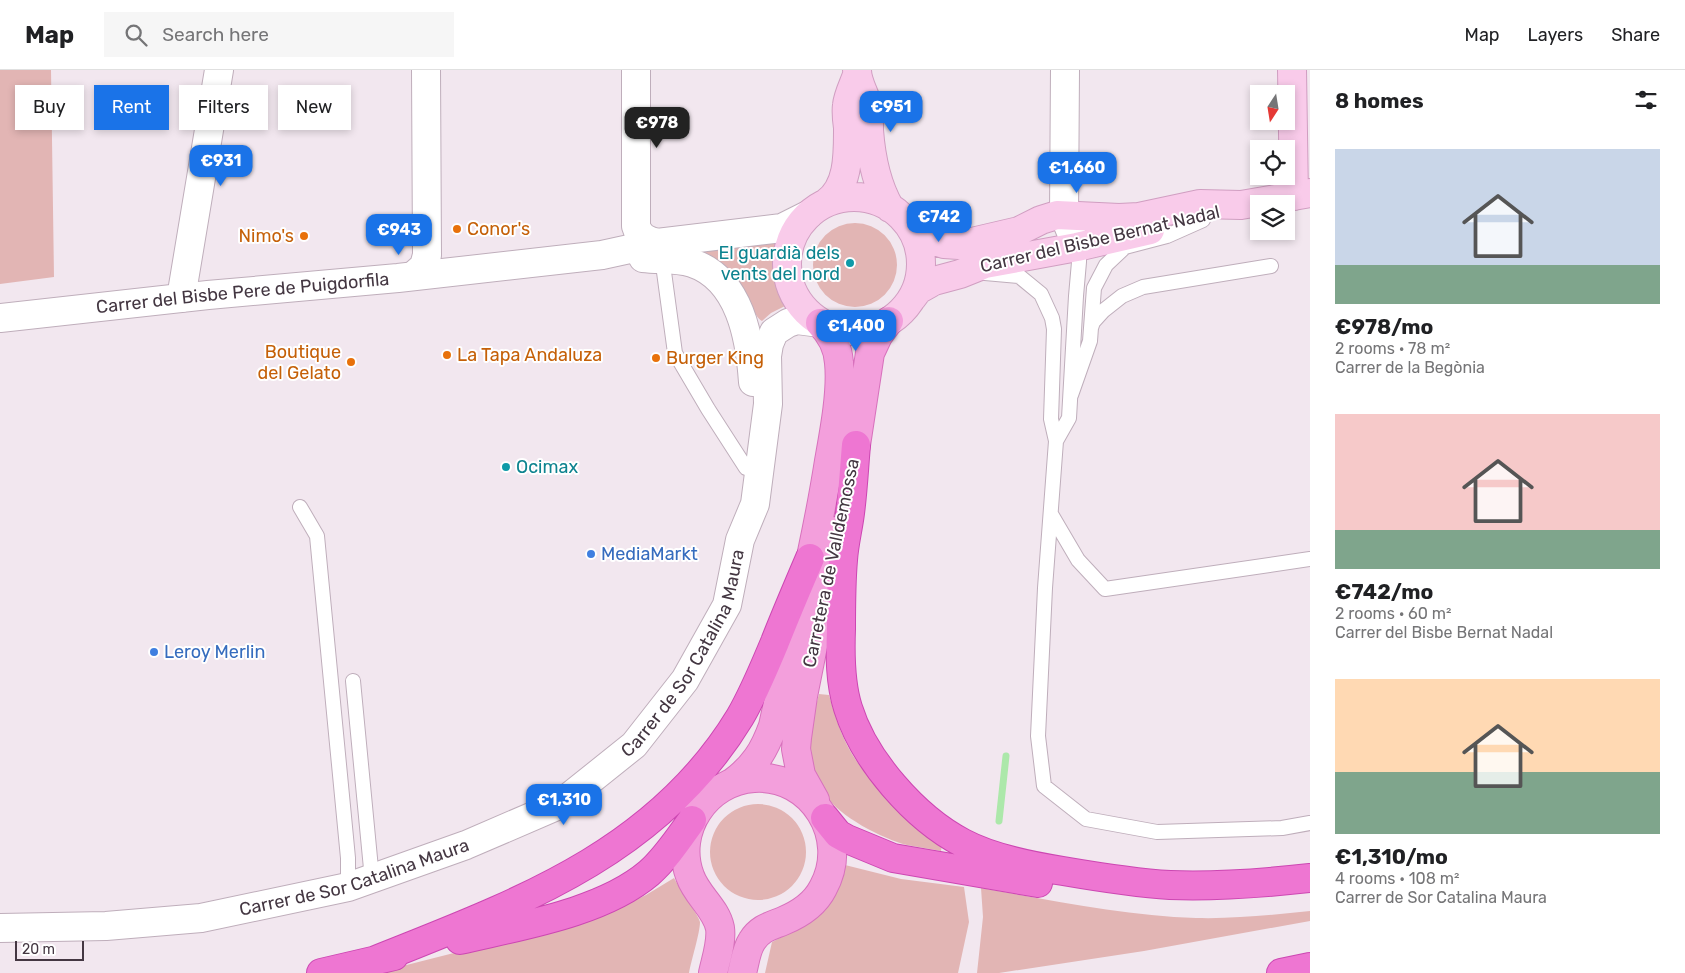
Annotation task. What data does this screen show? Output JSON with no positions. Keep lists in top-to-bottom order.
{
  "streets": {
    "main road": ["Carretera de Valldemossa"],
    "street": ["Carrer del Bisbe Bernat Nadal", "Carrer del Bisbe Pere de Puigdorfila", "Carrer de Sor Catalina Maura"]
  },
  "crossings": [
    ["Carrer del Bisbe Bernat Nadal", "Carrer del Bisbe Pere de Puigdorfila"],
    ["Carrer del Bisbe Bernat Nadal", "Carretera de Valldemossa"],
    ["Carrer del Bisbe Bernat Nadal", "Carrer de Sor Catalina Maura"],
    ["Carrer del Bisbe Pere de Puigdorfila", "Carretera de Valldemossa"],
    ["Carrer del Bisbe Pere de Puigdorfila", "Carrer de Sor Catalina Maura"],
    ["Carretera de Valldemossa", "Carrer de Sor Catalina Maura"]
  ],
  "places": [
    "Conor's",
    "Nimo's",
    "El guardià dels vents del nord",
    "La Tapa Andaluza",
    "Burger King",
    "Boutique del Gelato",
    "Ocimax",
    "MediaMarkt",
    "Leroy Merlin"
  ],
  "scale_bar": "20 m",
  "north": "bottom",
  "page": {
    "header": "Map",
    "search": "Search here",
    "nav": ["Map", "Layers", "Share"],
    "heading": "8 homes",
    "chip": [
      "Buy",
      "Rent",
      "Filters",
      "New"
    ],
    "price": [
      "€951",
      "€978",
      "€931",
      "€1,660",
      "€742",
      "€943",
      "€1,400",
      "€1,310"
    ],
    "list": [
      {
        "name": "€978/mo",
        "note": "2 rooms · 78 m² · Carrer de la Begònia"
      },
      {
        "name": "€742/mo",
        "note": "2 rooms · 60 m² · Carrer del Bisbe Bernat Nadal"
      },
      {
        "name": "€1,310/mo",
        "note": "4 rooms · 108 m² · Carrer de Sor Catalina Maura"
      }
    ],
    "scale": "20 m"
  }
}
